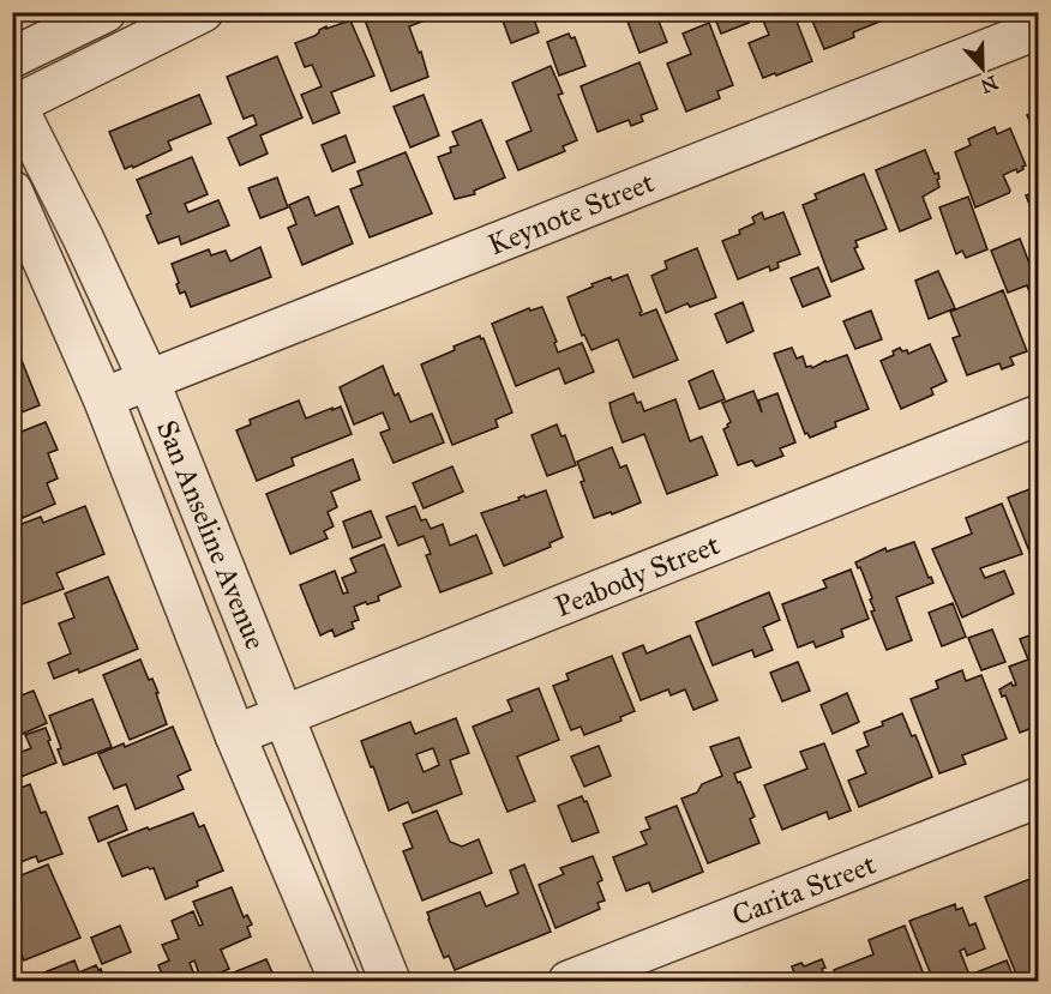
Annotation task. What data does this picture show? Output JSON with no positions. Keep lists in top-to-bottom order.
{
  "streets": {
    "street": [
      "Keynote Street",
      "San Anseline Avenue",
      "Peabody Street",
      "Carita Street"
    ]
  },
  "crossings": [
    ["Keynote Street", "San Anseline Avenue"],
    ["San Anseline Avenue", "Peabody Street"]
  ],
  "north": "bottom"
}
